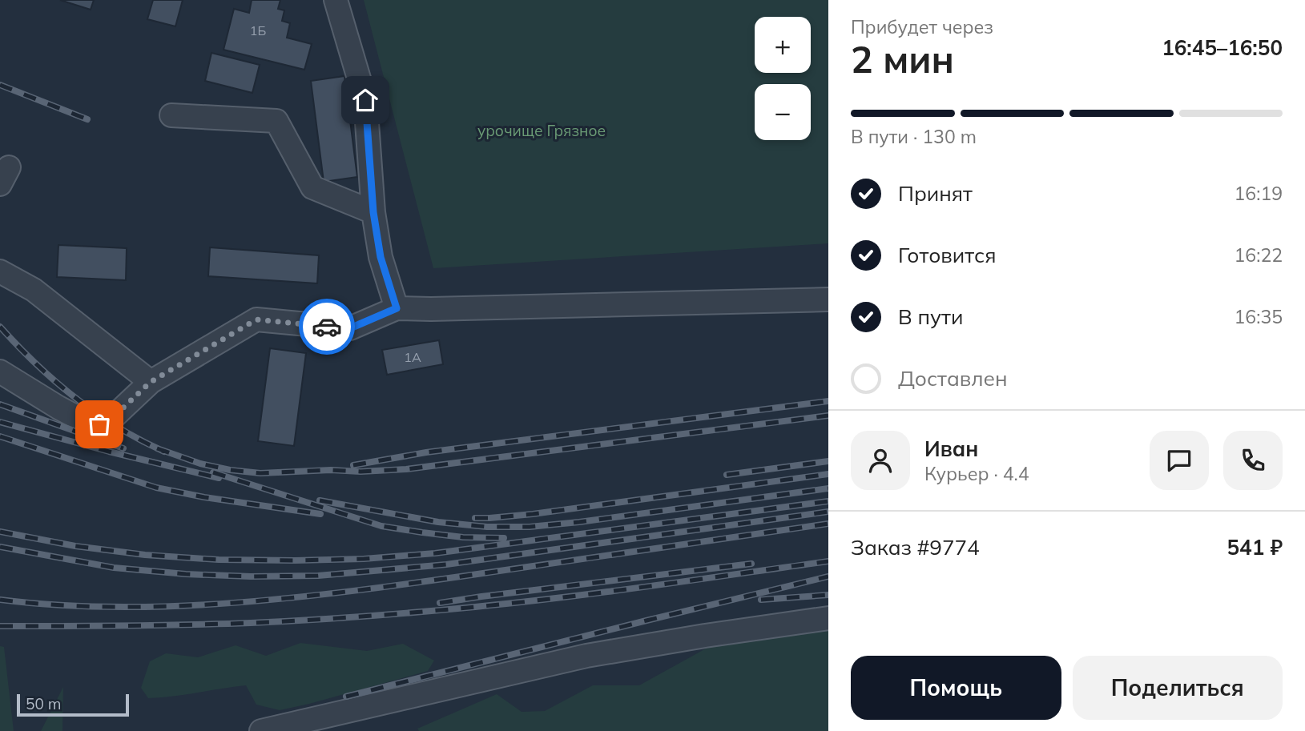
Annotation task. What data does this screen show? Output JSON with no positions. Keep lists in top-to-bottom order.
{
  "parks": ["урочище Грязное"],
  "house_numbers": ["1Б", "1А"],
  "scale_bar": "50 m",
  "page": {
    "heading": ["2 мин", "Прибудет через", "16:45–16:50"],
    "panel": [
      "Иван",
      "Курьер · 4.4",
      "Заказ #9774",
      "541 ₽"
    ],
    "map_buttons": ["+", "−"],
    "bar": "В пути · 130 m",
    "list": [
      ["Принят", "16:19"],
      ["Готовится", "16:22"],
      ["В пути", "16:35"],
      "Доставлен"
    ],
    "buttons": ["Помощь", "Поделиться"],
    "scale": "50 m"
  }
}
